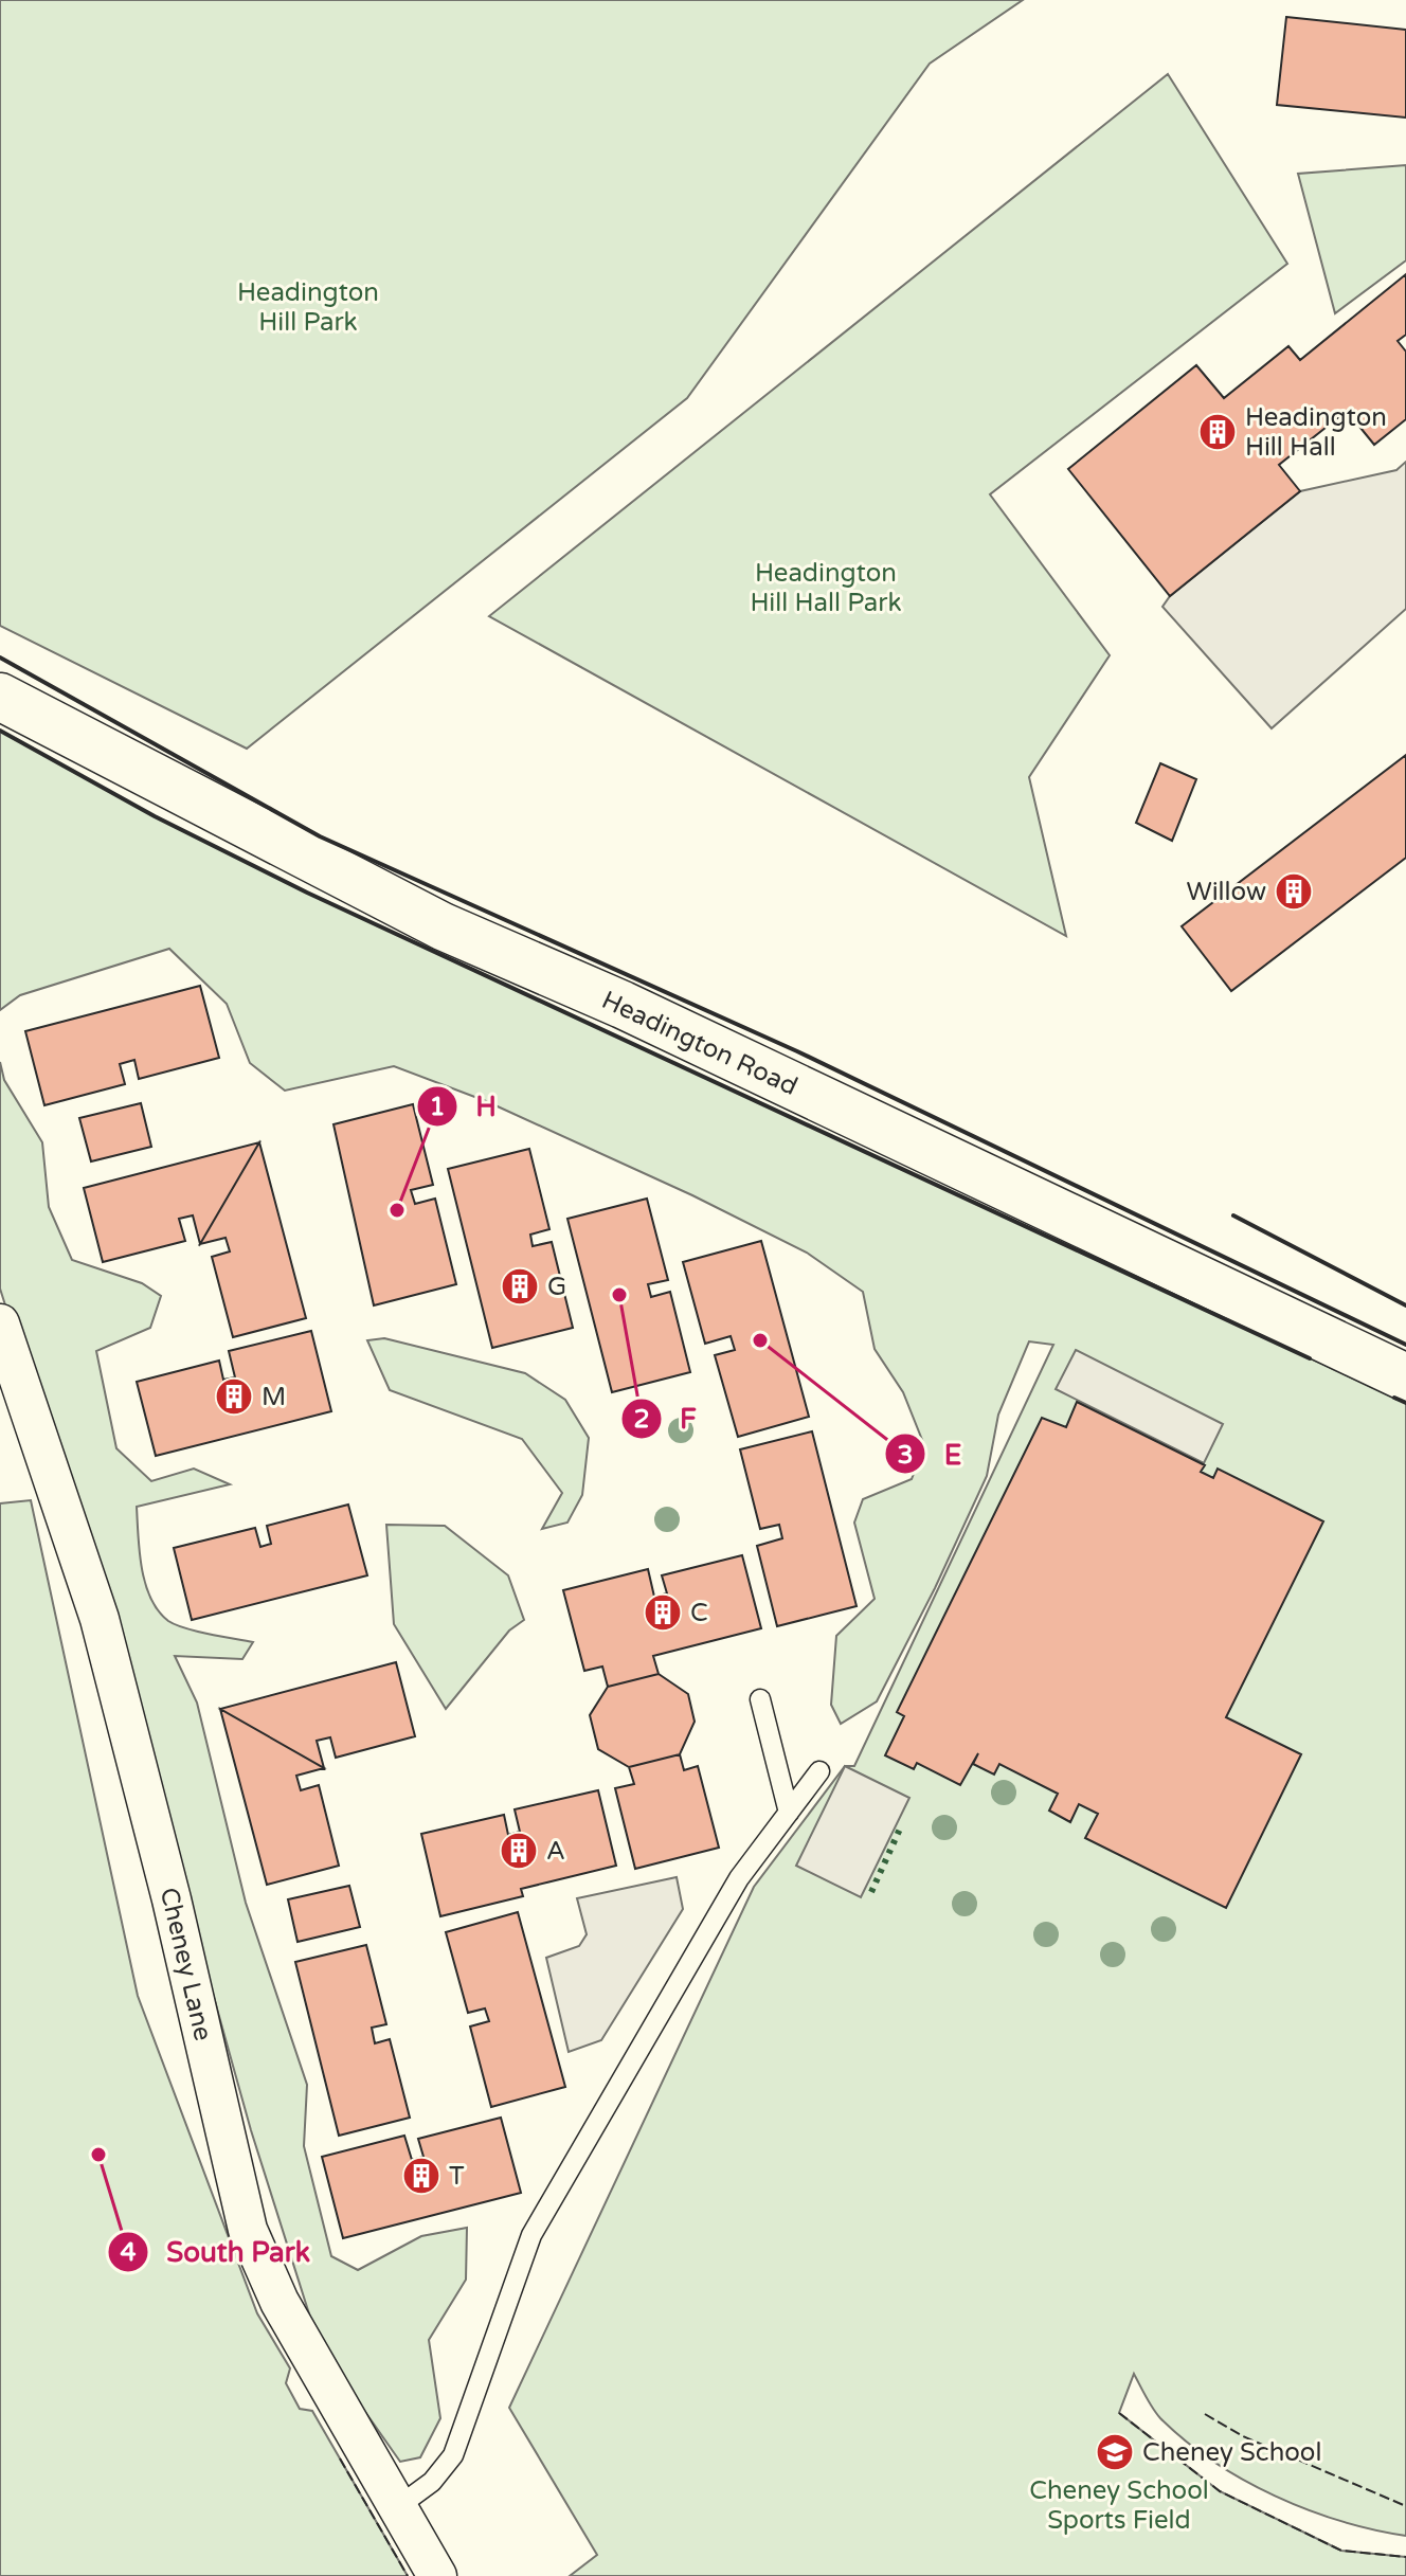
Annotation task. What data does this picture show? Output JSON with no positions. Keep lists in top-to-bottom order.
{
  "streets": {
    "main road": ["Headington Road"],
    "street": ["Cheney Lane"]
  },
  "parks": ["Headington Hill Park", "Headington Hill Hall Park", "Cheney School Sports Field"],
  "places": {
    "building": [
      "Headington Hill Hall",
      "Willow",
      "G",
      "M",
      "C",
      "A",
      "T"
    ],
    "other": [
      "H",
      "F",
      "E",
      "South Park"
    ],
    "school or university": ["Cheney School"]
  }
}
